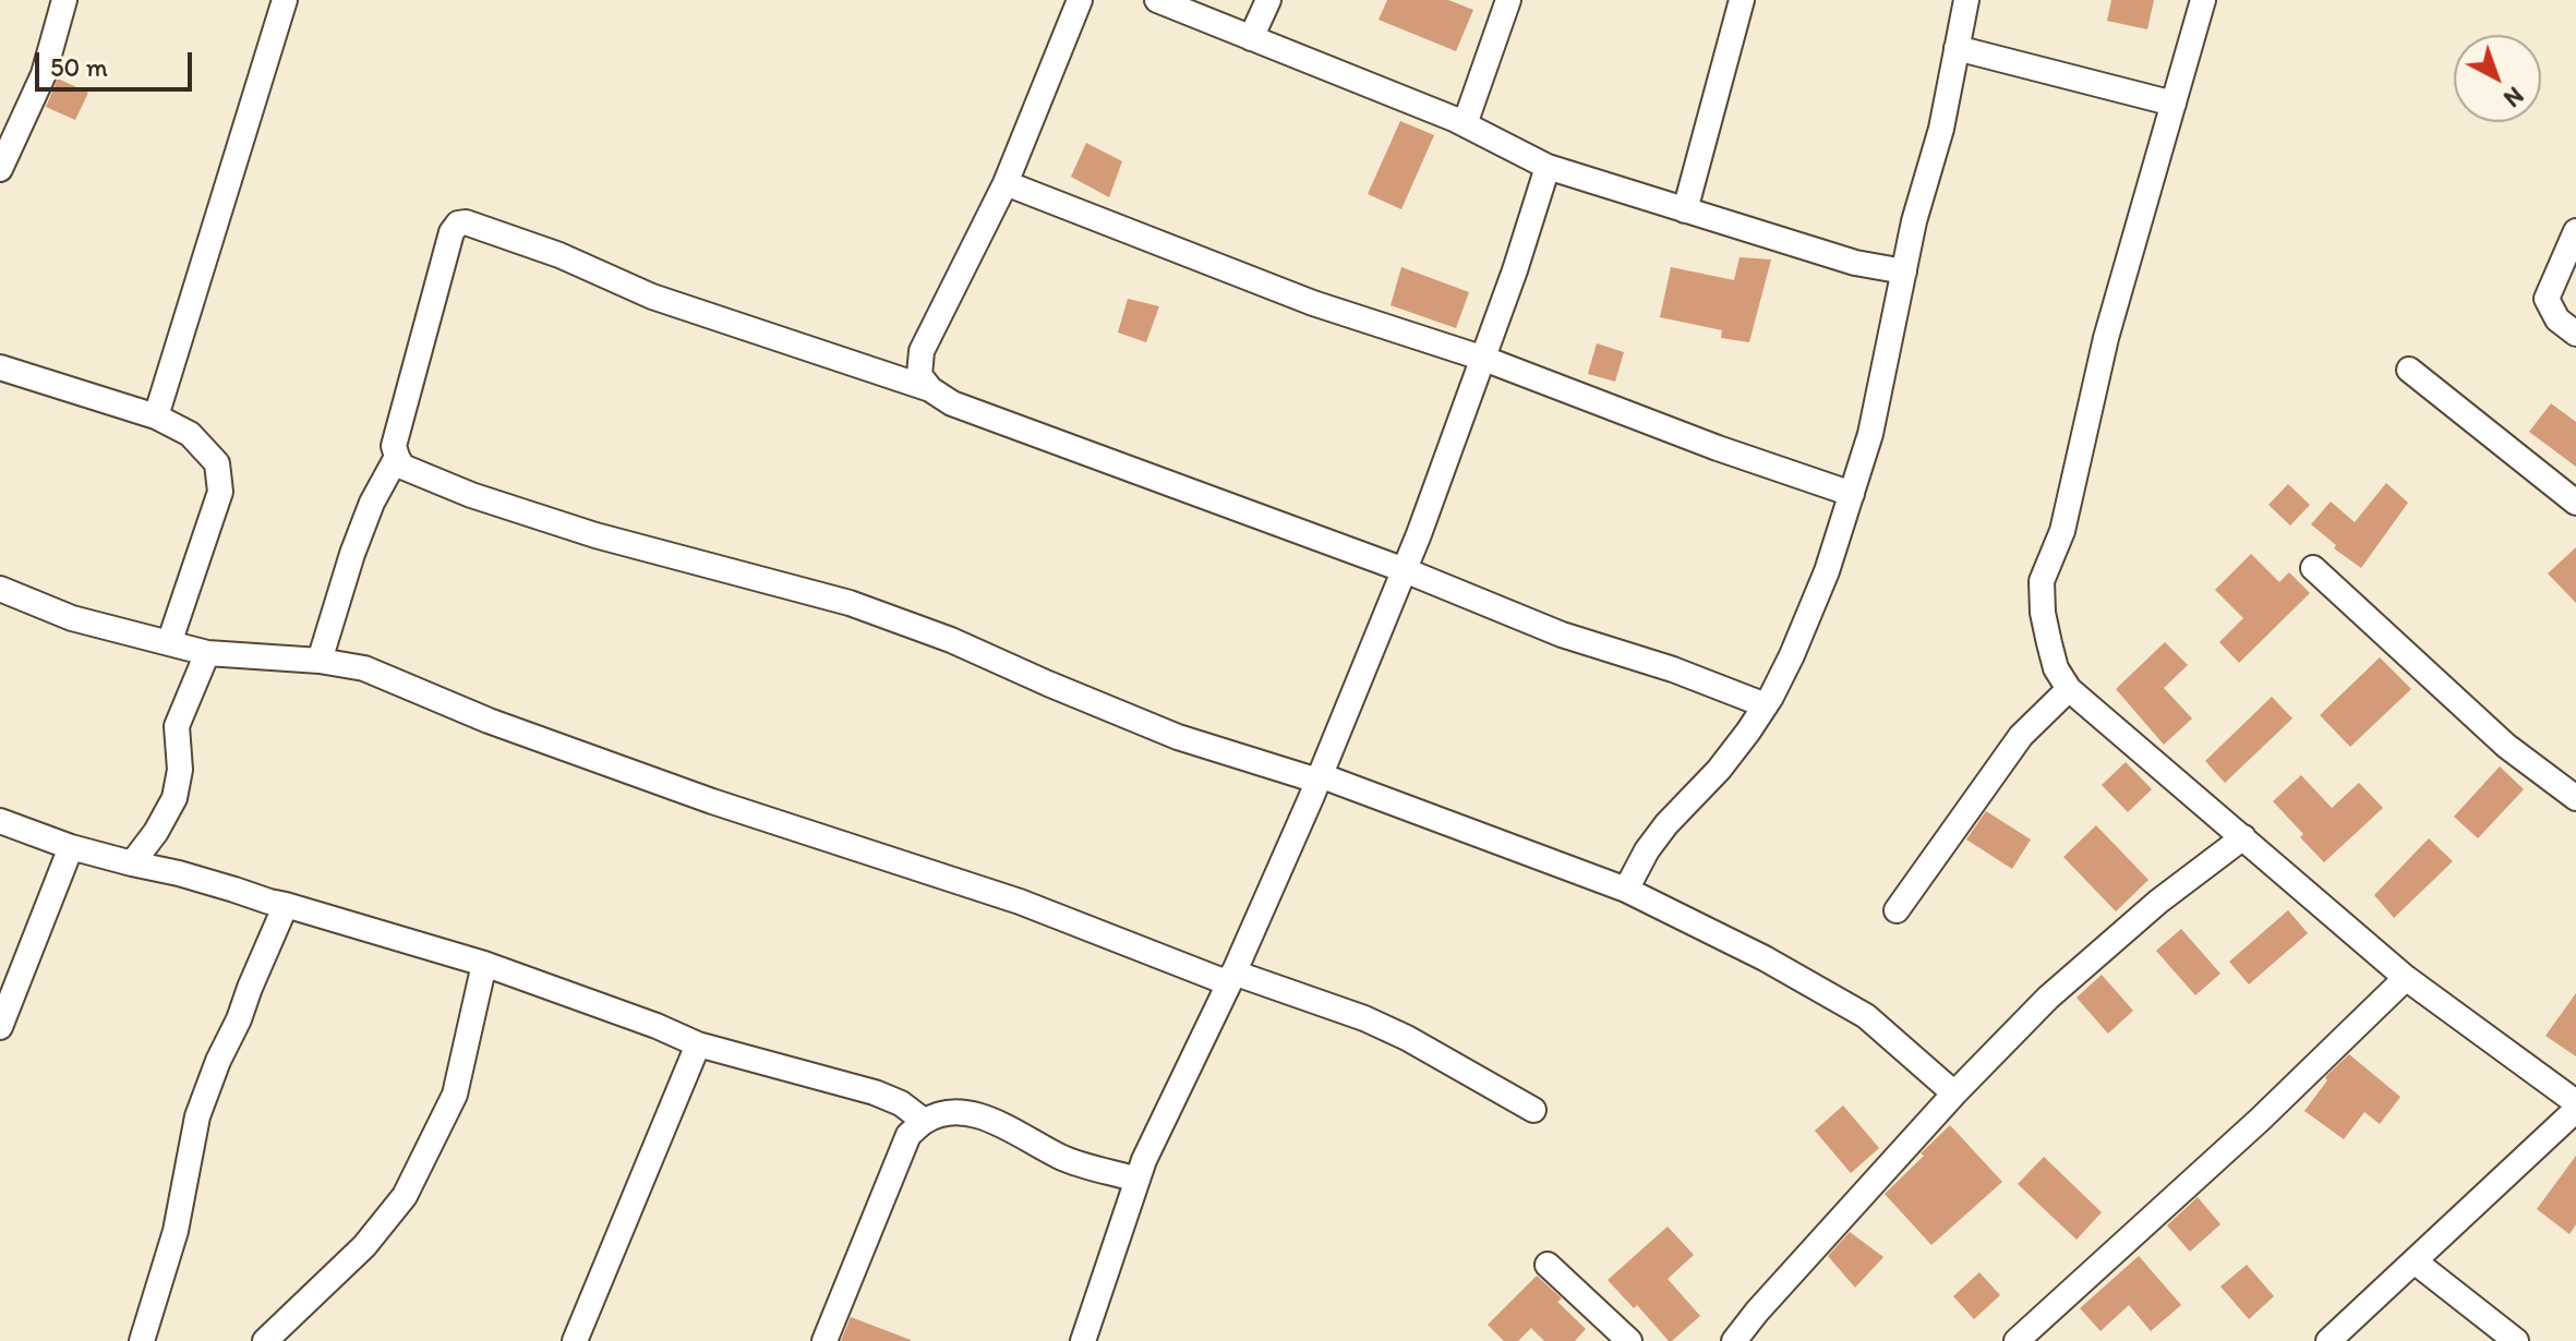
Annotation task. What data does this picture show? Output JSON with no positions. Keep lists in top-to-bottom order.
{
  "scale_bar": "50 m",
  "north": "bottom right"
}
